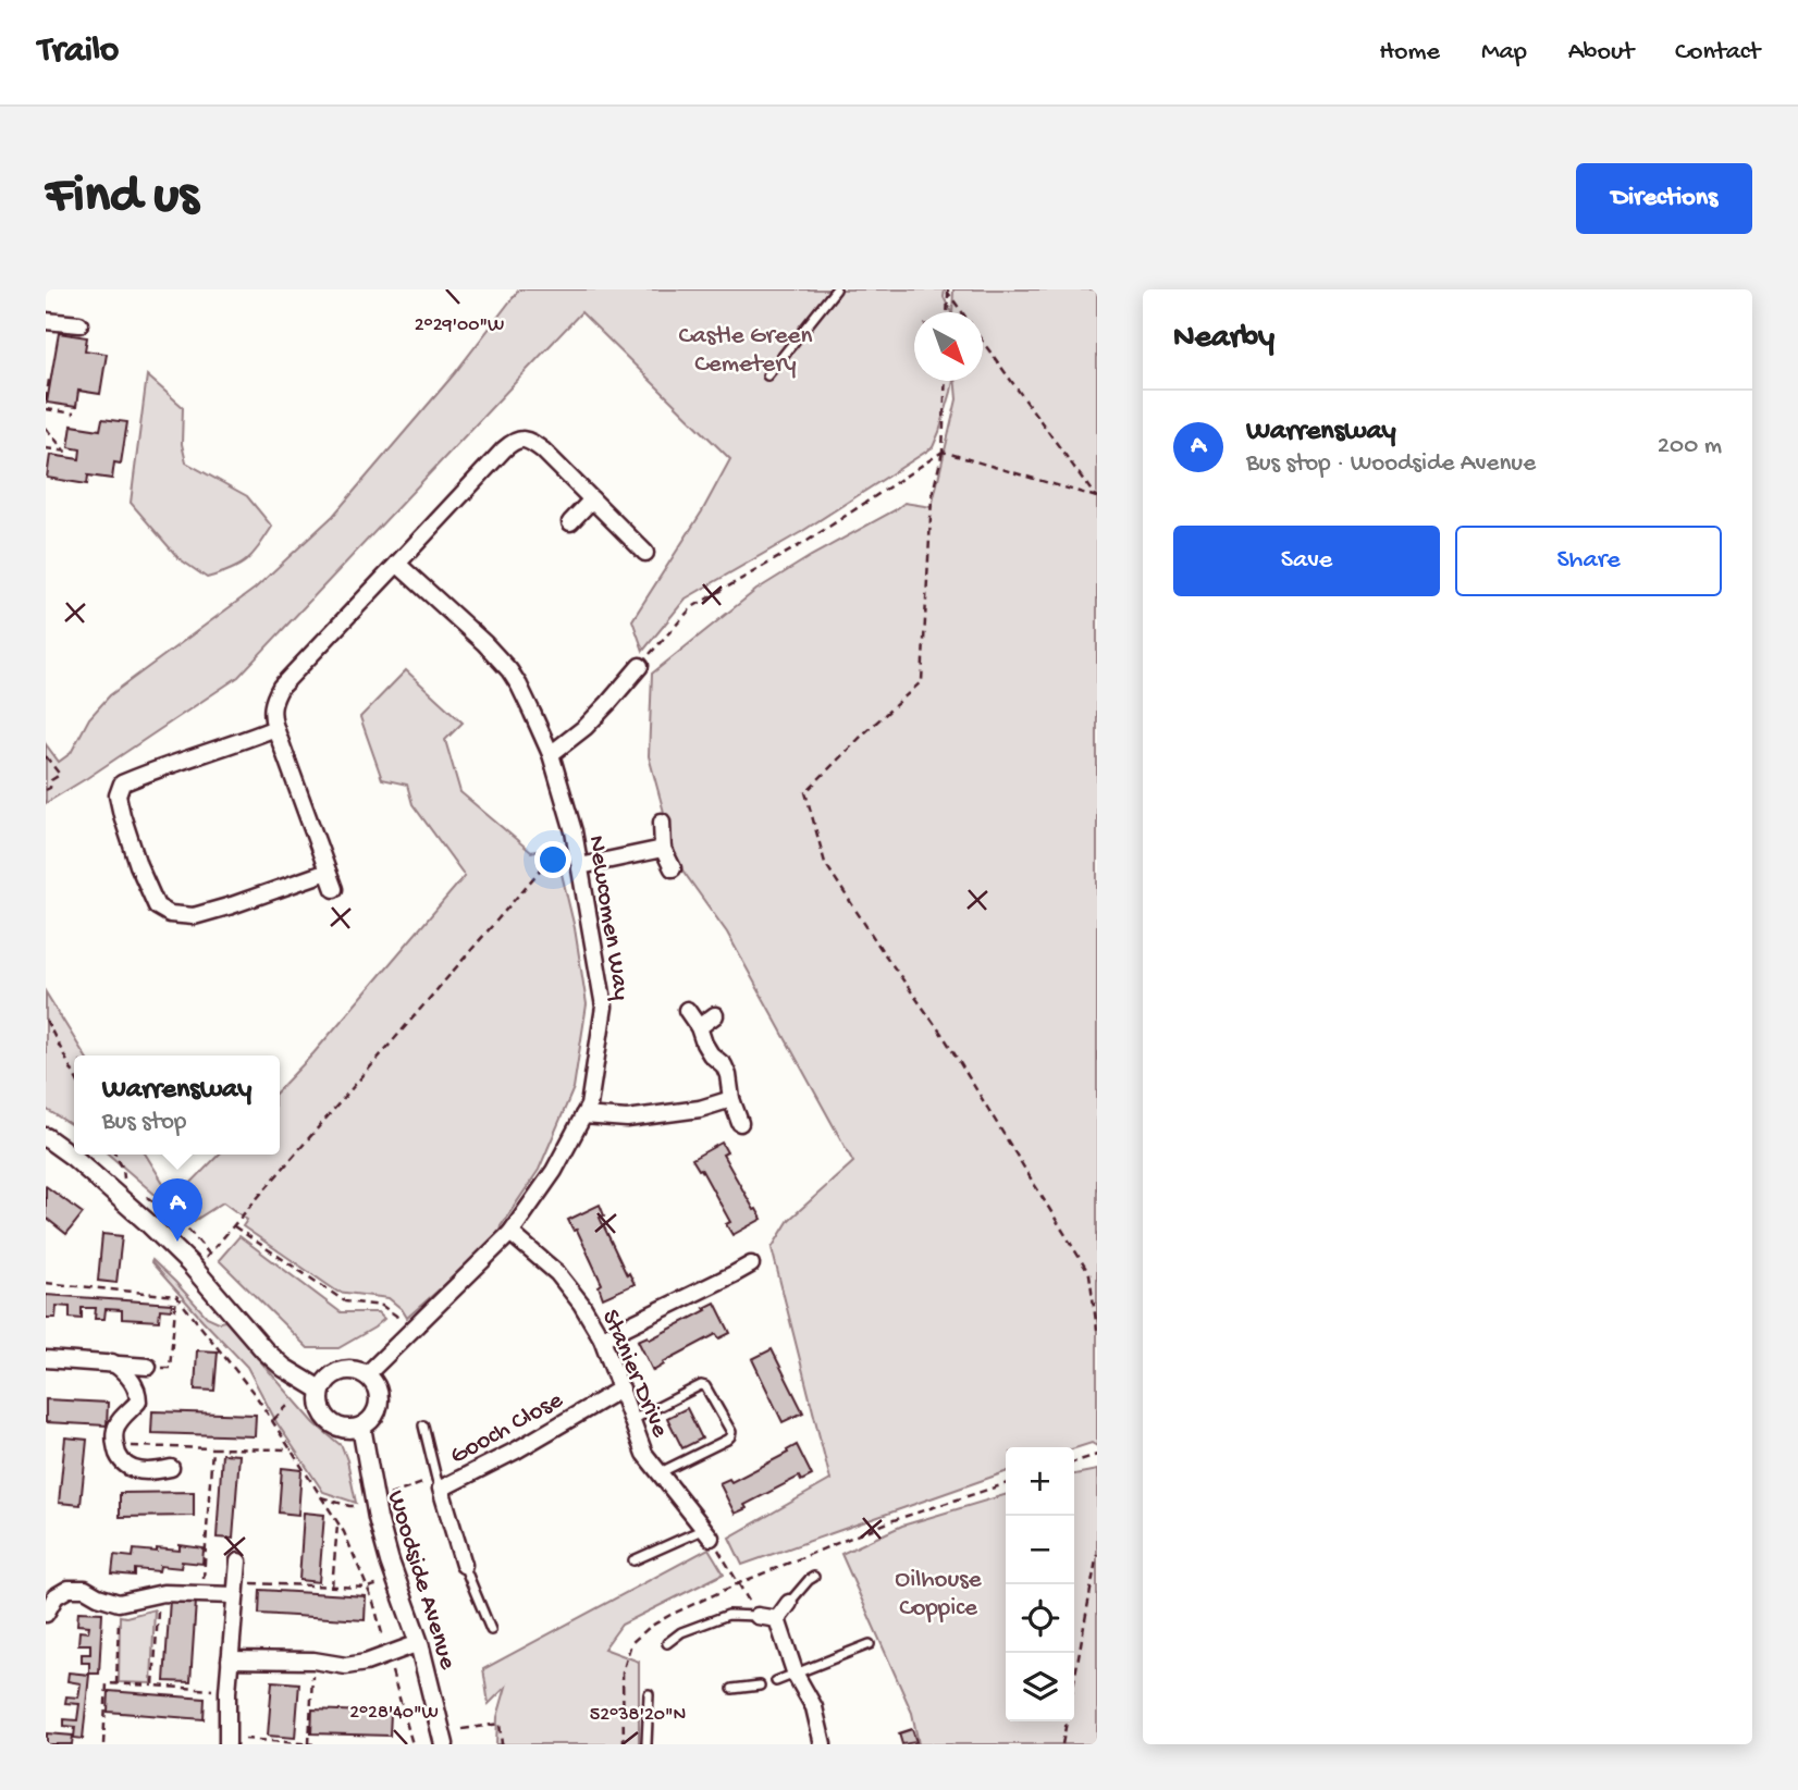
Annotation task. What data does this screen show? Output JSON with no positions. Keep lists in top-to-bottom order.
{
  "streets": {
    "street": [
      "Newcomen Way",
      "Stanier Drive",
      "Gooch Close",
      "Woodside Avenue"
    ]
  },
  "crossings": [
    ["Newcomen Way", "Stanier Drive"],
    ["Newcomen Way", "Woodside Avenue"],
    ["Stanier Drive", "Gooch Close"]
  ],
  "parks": ["Castle Green Cemetery", "Oilhouse Coppice"],
  "north": "bottom right",
  "page": {
    "header": "Trailo",
    "nav": [
      "Home",
      "Map",
      "About",
      "Contact"
    ],
    "buttons": [
      "Directions",
      ["Save", "Share"]
    ],
    "title": "Find us",
    "heading": "Nearby",
    "list": [
      {
        "mark": "A",
        "name": "Warrensway",
        "note": "Bus stop · Woodside Avenue",
        "value": "200 m"
      }
    ],
    "popup": ["Warrensway", "Bus stop"],
    "pins": "A",
    "map_buttons": ["+", "−"]
  },
  "coordinates": ["2°29'00\"W", "2°28'40\"W", "52°38'20\"N"]
}
